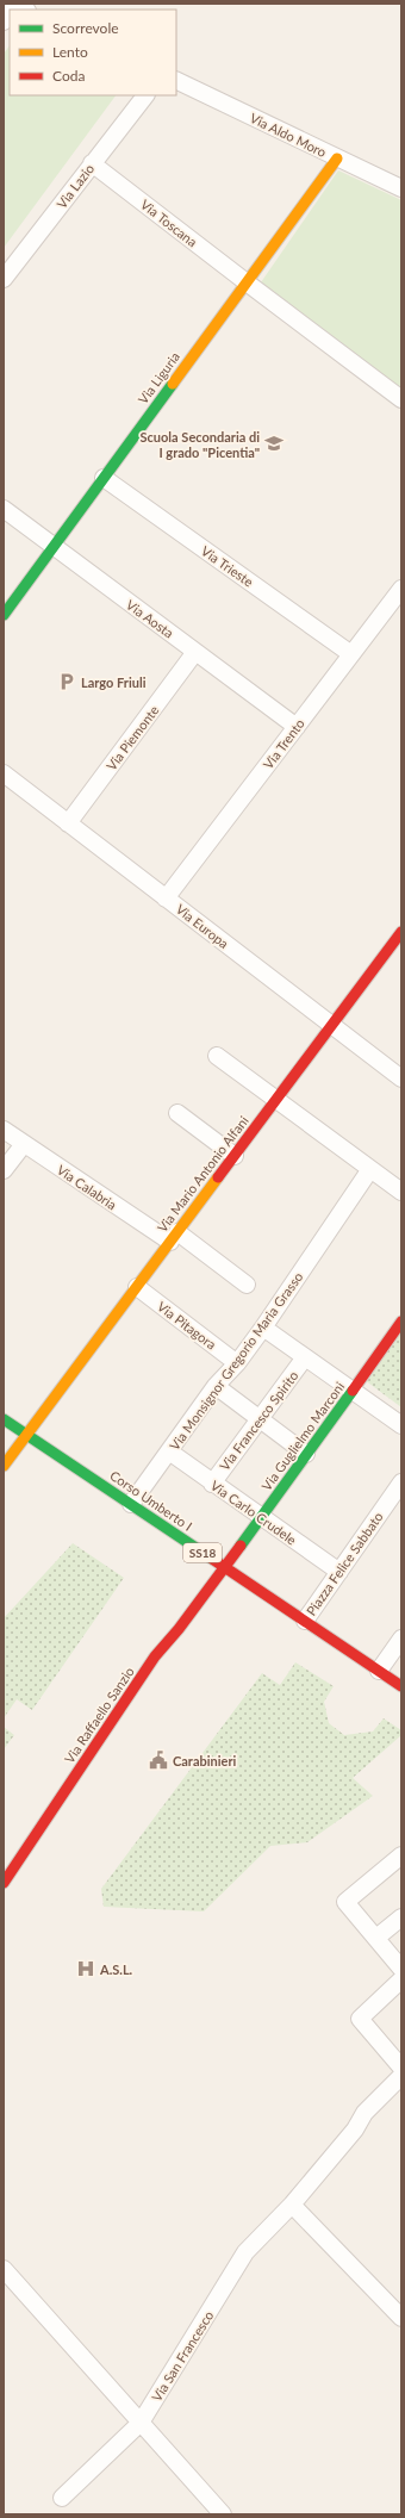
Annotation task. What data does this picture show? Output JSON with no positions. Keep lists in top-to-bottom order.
{
  "streets": {
    "street": [
      "Via Aldo Moro",
      "Via Lazio",
      "Via Toscana",
      "Via Liguria",
      "Via Trieste",
      "Via Aosta",
      "Via Piemonte",
      "Via Trento",
      "Via Europa",
      "Via Mario Antonio Alfani",
      "Via Calabria",
      "Via Pitagora",
      "Via Monsignor Gregorio Maria Grasso",
      "Via Francesco Spirito",
      "Via Guglielmo Marconi",
      "Corso Umberto I",
      "Via Carlo Crudele",
      "SS18",
      "Piazza Felice Sabbato",
      "Via Raffaello Sanzio",
      "Via San Francesco"
    ]
  },
  "crossings": [
    ["Via Aldo Moro", "Via Liguria"],
    ["Via Lazio", "Via Toscana"],
    ["Via Toscana", "Via Liguria"],
    ["Via Liguria", "Via Trieste"],
    ["Via Liguria", "Via Aosta"],
    ["Via Trieste", "Via Trento"],
    ["Via Aosta", "Via Piemonte"],
    ["Via Aosta", "Via Trento"],
    ["Via Piemonte", "Via Europa"],
    ["Via Trento", "Via Europa"],
    ["Via Europa", "Via Mario Antonio Alfani"],
    ["Via Mario Antonio Alfani", "Via Calabria"],
    ["Via Mario Antonio Alfani", "Via Pitagora"],
    ["Via Mario Antonio Alfani", "Corso Umberto I"],
    ["Via Pitagora", "Via Monsignor Gregorio Maria Grasso"],
    ["Via Monsignor Gregorio Maria Grasso", "Corso Umberto I"],
    ["Via Monsignor Gregorio Maria Grasso", "Via Carlo Crudele"],
    ["Via Francesco Spirito", "Via Carlo Crudele"],
    ["Via Guglielmo Marconi", "Corso Umberto I"],
    ["Via Guglielmo Marconi", "Via Carlo Crudele"],
    ["Via Guglielmo Marconi", "Via Raffaello Sanzio"],
    ["Corso Umberto I", "Piazza Felice Sabbato"],
    ["Corso Umberto I", "Via Raffaello Sanzio"],
    ["Via Carlo Crudele", "Piazza Felice Sabbato"]
  ],
  "places": {
    "school or university": ["Scuola Secondaria di I grado \"Picentia\""],
    "parking": ["Largo Friuli"],
    "public building": ["Carabinieri"],
    "hospital": ["A.S.L."]
  },
  "legend": ["Scorrevole", "Lento", "Coda"]
}
